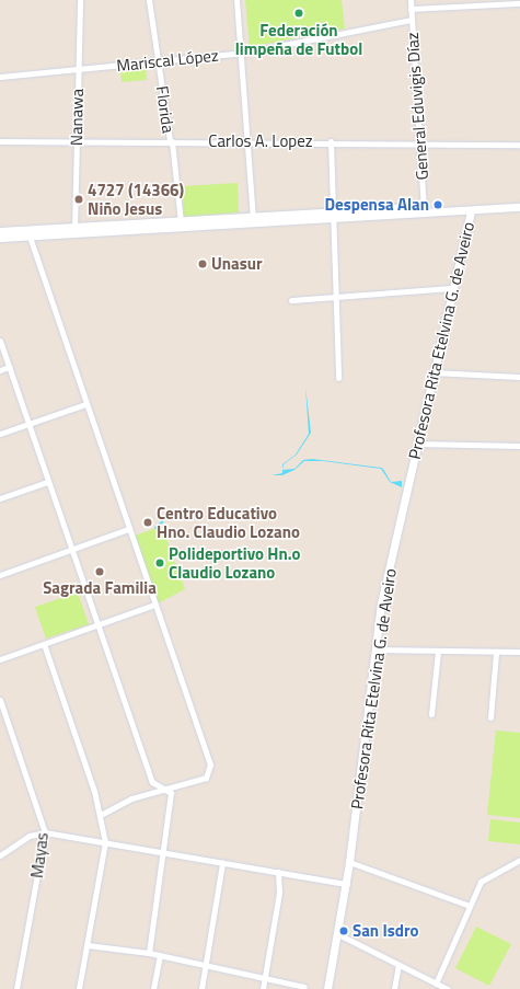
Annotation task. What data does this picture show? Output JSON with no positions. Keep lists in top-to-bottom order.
{
  "streets": {
    "street": [
      "Mariscal López",
      "General Eduvigis Díaz",
      "Florida",
      "Nanawa",
      "Carlos A. Lopez",
      "Profesora Rita Etelvina G. de Aveiro",
      "Mayas"
    ]
  },
  "crossings": [
    ["Mariscal López", "General Eduvigis Díaz"],
    ["Mariscal López", "Florida"],
    ["Mariscal López", "Nanawa"],
    ["General Eduvigis Díaz", "Carlos A. Lopez"],
    ["Florida", "Carlos A. Lopez"],
    ["Nanawa", "Carlos A. Lopez"]
  ],
  "places": [
    "Federación limpeña de Futbol",
    "4727 (14366) Niño Jesus",
    "Despensa Alan",
    "Unasur",
    "Centro Educativo Hno. Claudio Lozano",
    "Polideportivo Hn.o Claudio Lozano",
    "Sagrada Familia",
    "San Isdro"
  ]
}
